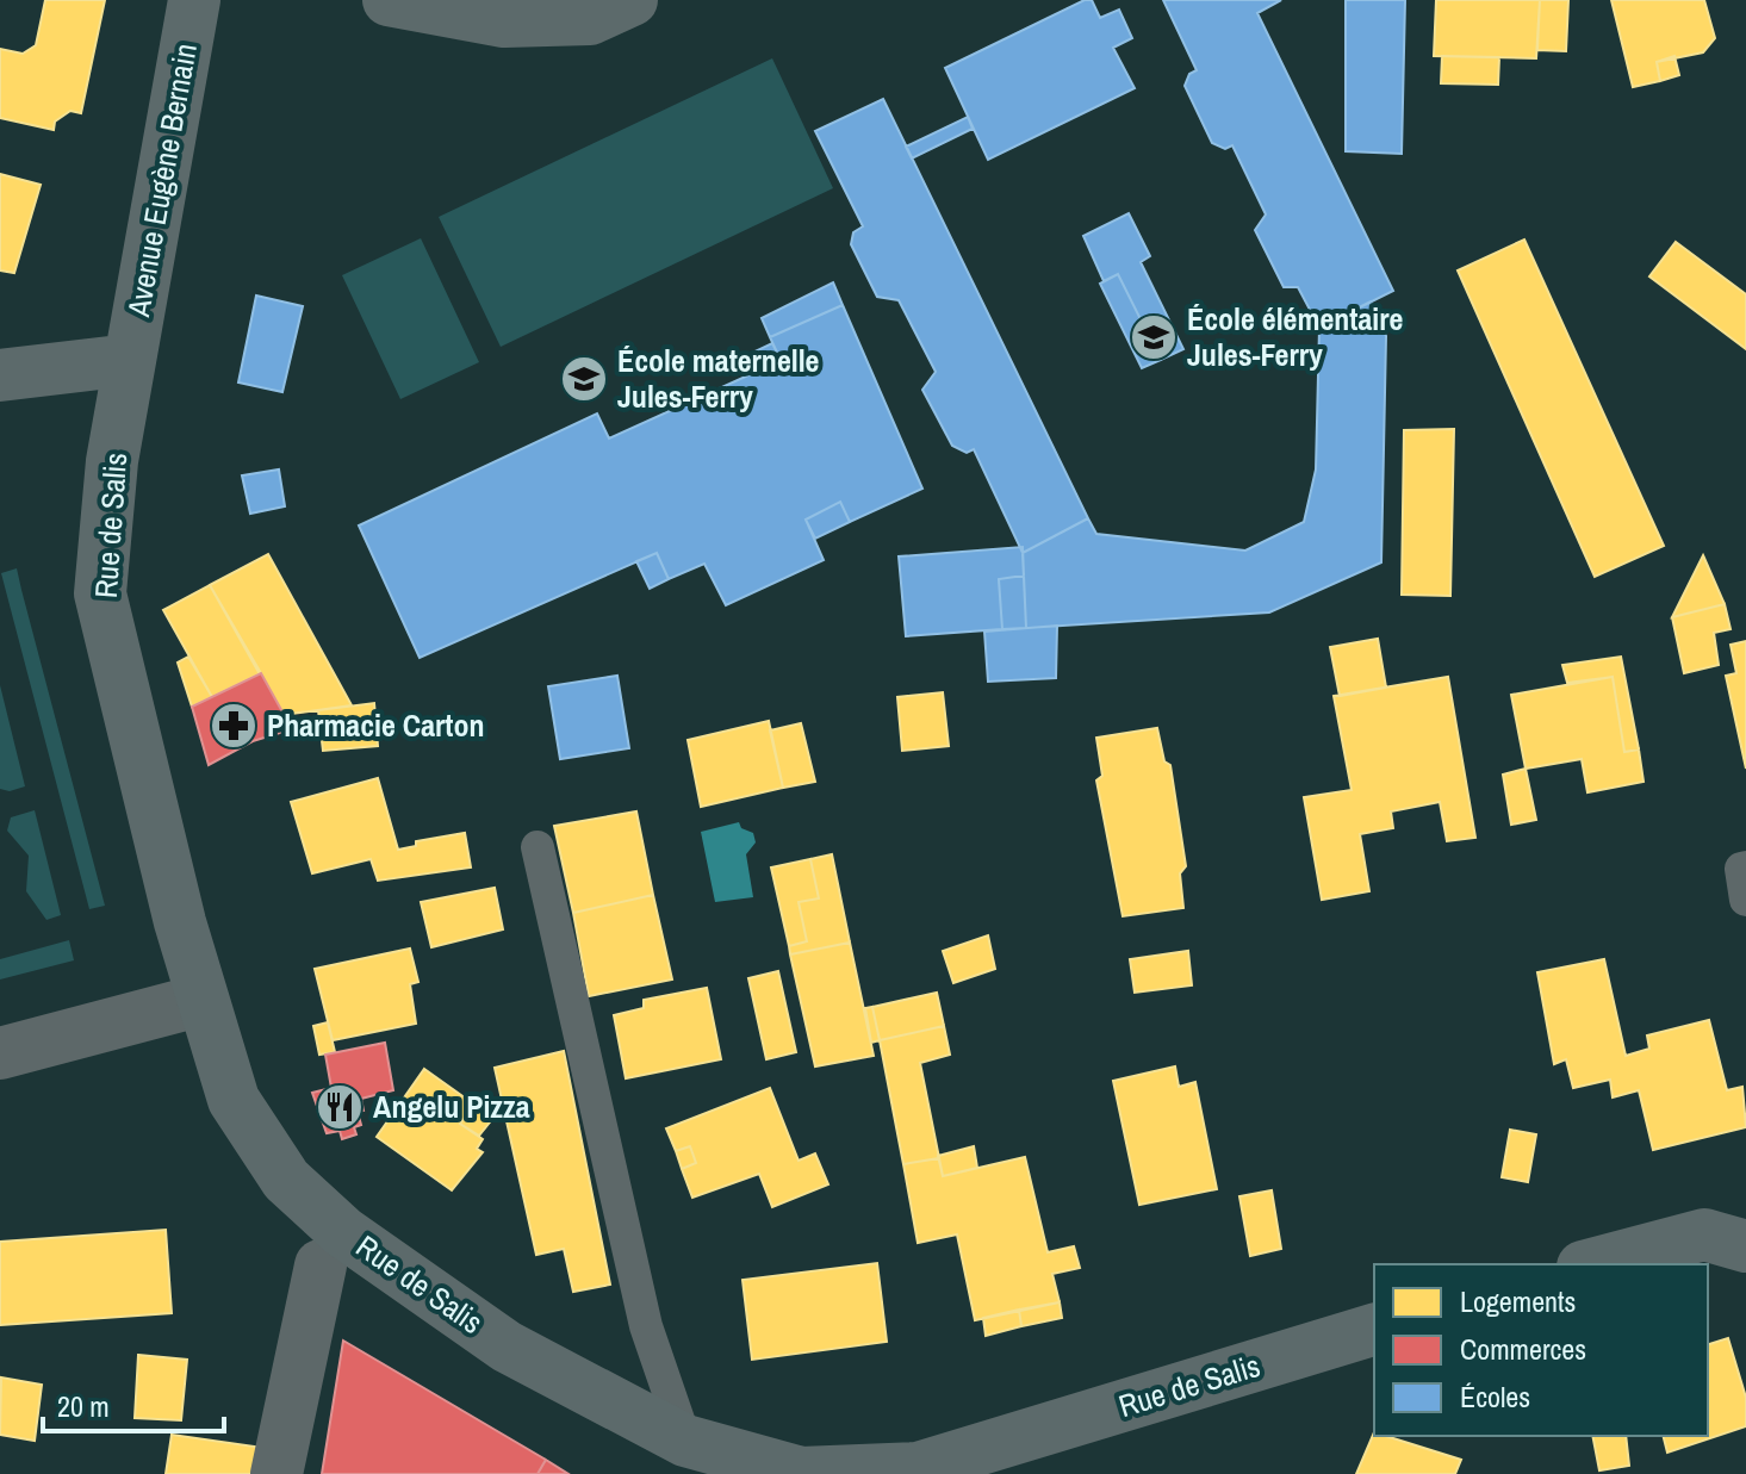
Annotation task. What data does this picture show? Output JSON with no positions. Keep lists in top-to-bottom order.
{
  "streets": {
    "street": ["Avenue Eugène Bernain", "Rue de Salis"]
  },
  "crossings": [
    ["Avenue Eugène Bernain", "Rue de Salis"]
  ],
  "places": {
    "school or university": ["École élémentaire Jules-Ferry", "École maternelle Jules-Ferry"],
    "pharmacy": ["Pharmacie Carton"],
    "restaurant": ["Angelu Pizza"]
  },
  "legend": ["Logements", "Commerces", "Écoles"],
  "scale_bar": "20 m"
}
